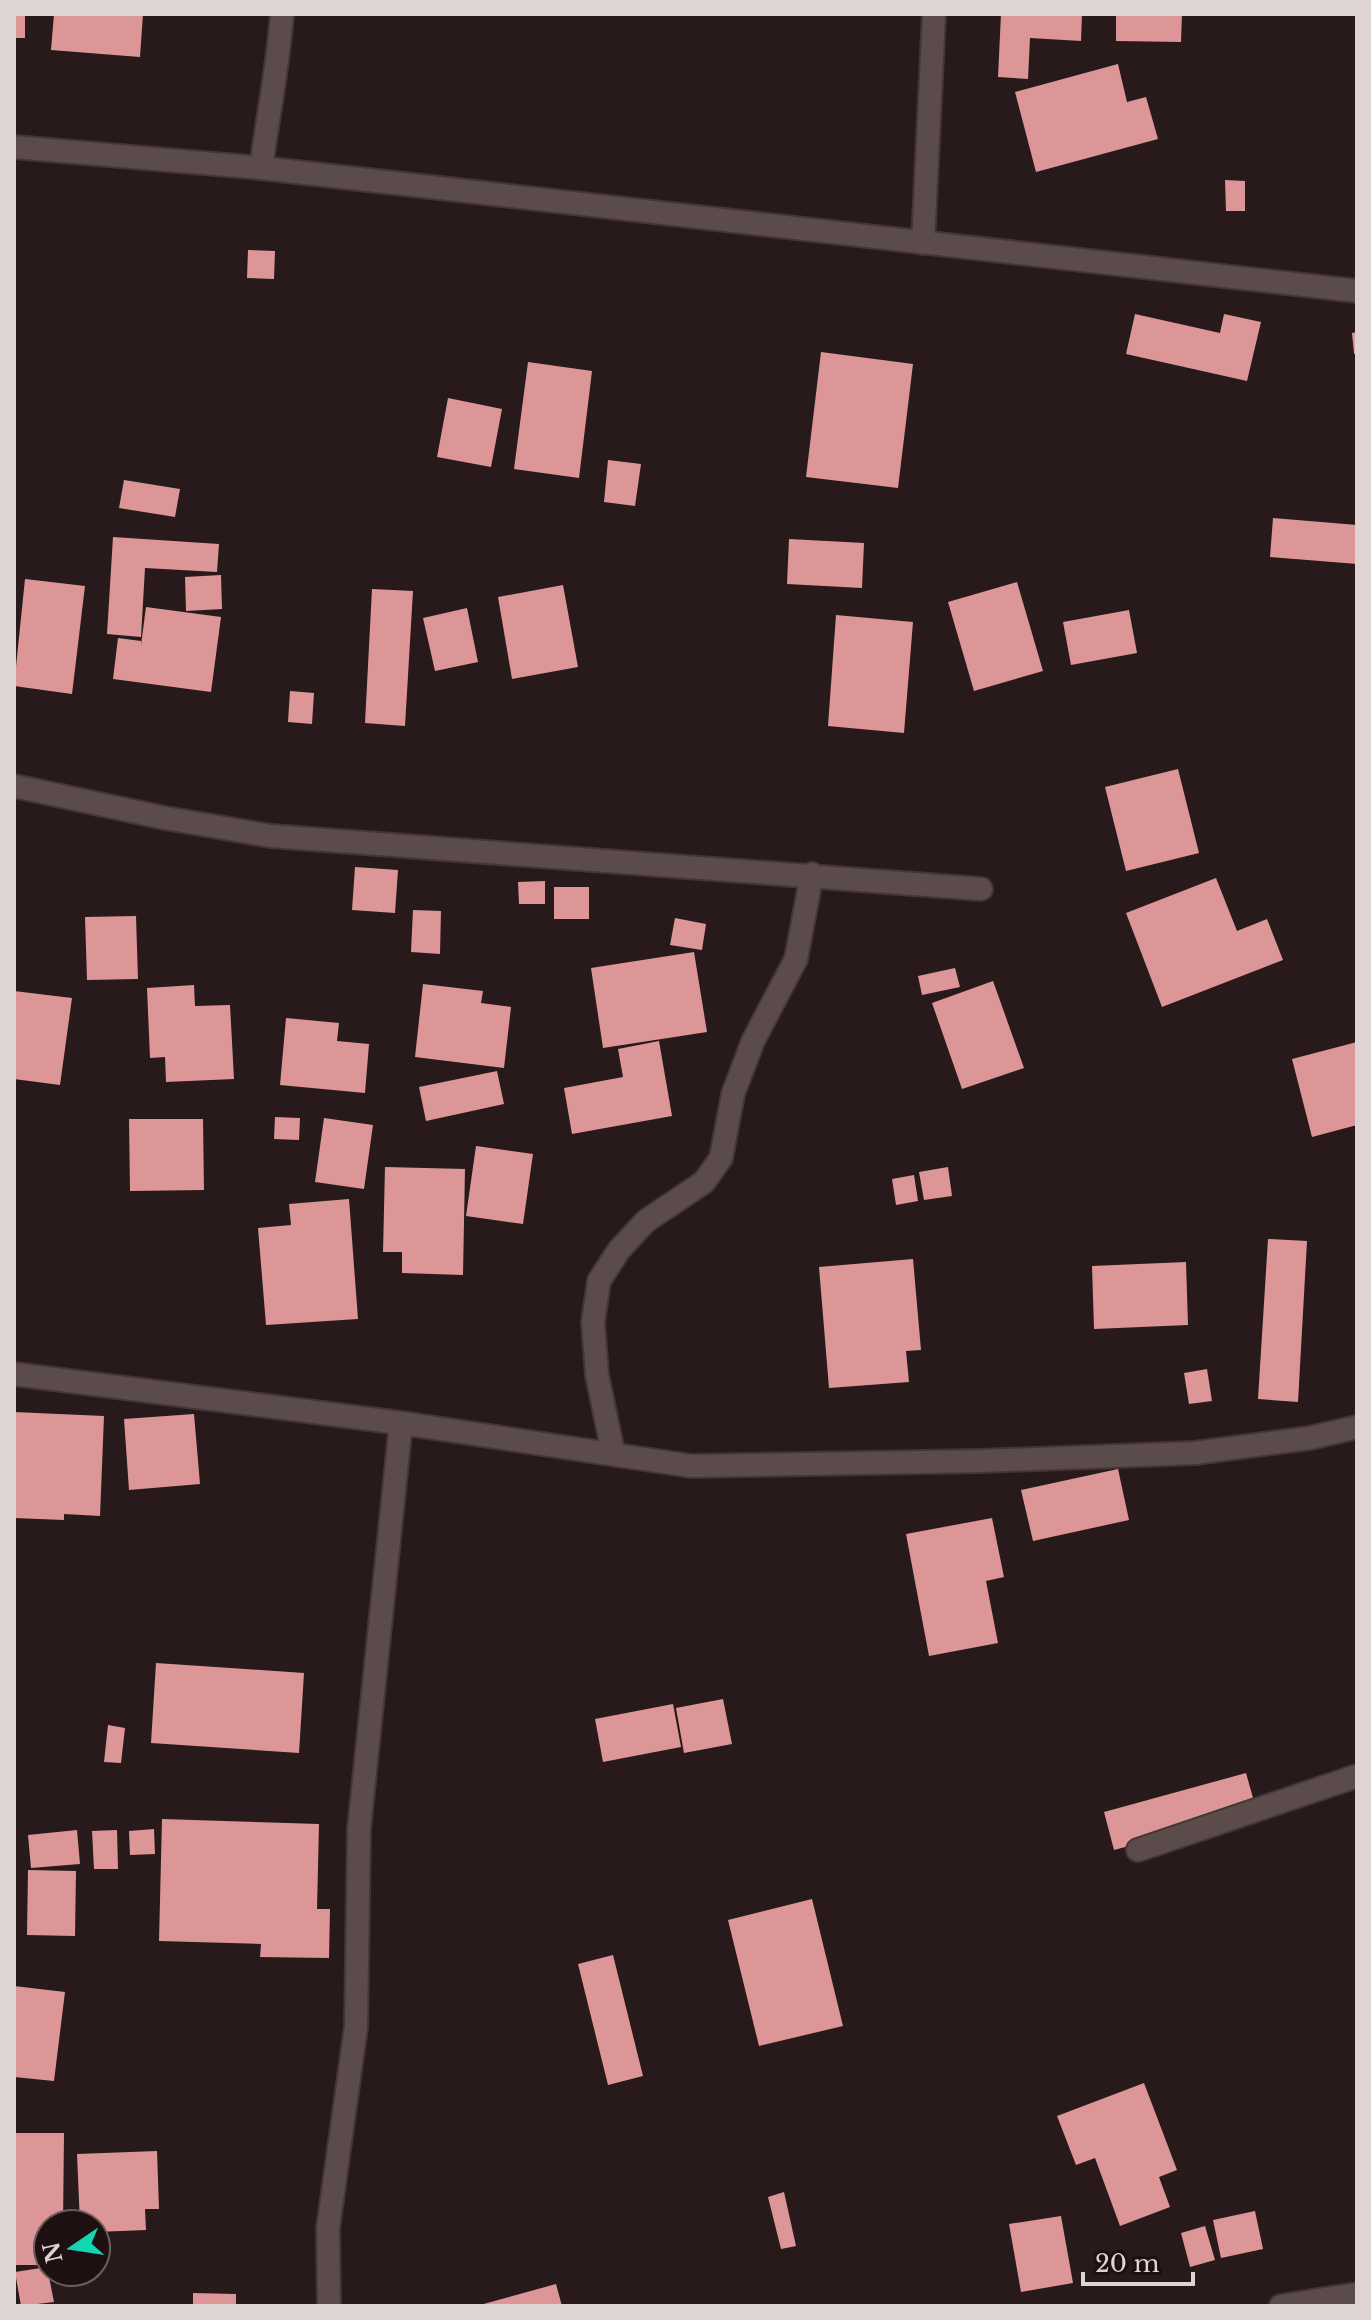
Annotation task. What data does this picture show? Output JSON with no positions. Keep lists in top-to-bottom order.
{
  "scale_bar": "20 m",
  "north": "left"
}
